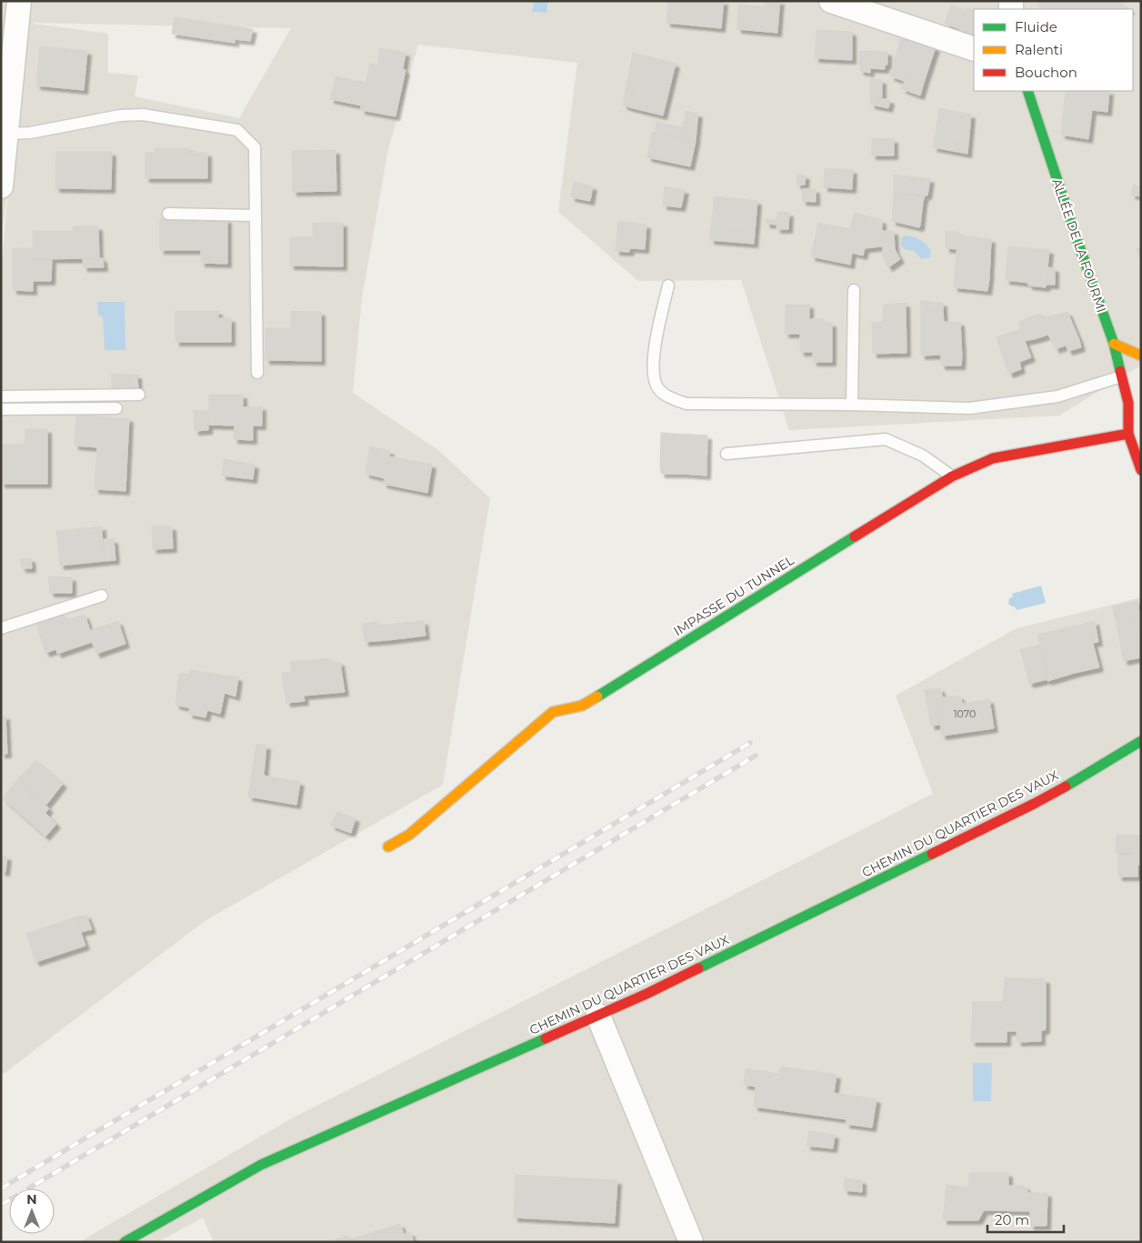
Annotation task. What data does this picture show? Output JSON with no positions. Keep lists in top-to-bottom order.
{
  "streets": {
    "street": ["ALLÉE DE LA FOURMI", "IMPASSE DU TUNNEL", "CHEMIN DU QUARTIER DES VAUX"]
  },
  "crossings": [
    ["ALLÉE DE LA FOURMI", "IMPASSE DU TUNNEL"]
  ],
  "house_numbers": ["1070"],
  "legend": ["Fluide", "Ralenti", "Bouchon"],
  "scale_bar": "20 m",
  "north": "top"
}
